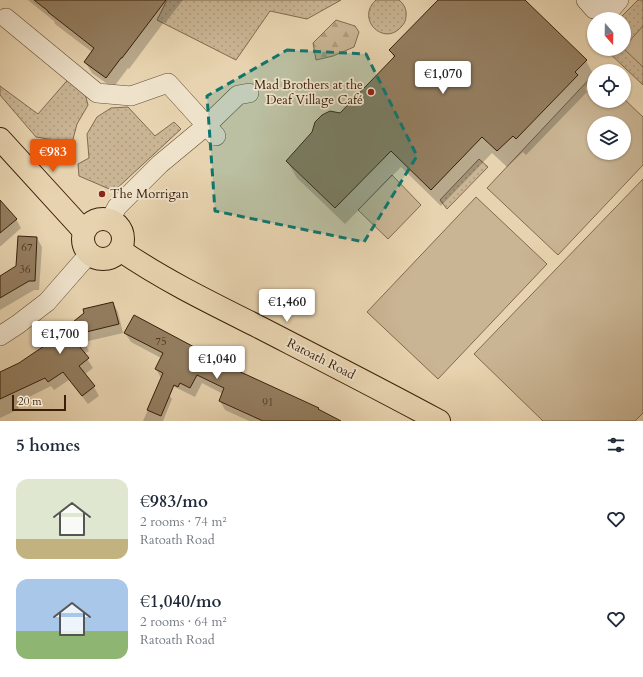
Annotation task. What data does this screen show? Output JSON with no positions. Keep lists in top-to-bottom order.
{
  "streets": {
    "main road": ["Ratoath Road"]
  },
  "places": ["Mad Brothers at the Deaf Village Café", "The Morrigan"],
  "house_numbers": [
    "67",
    "36",
    "75",
    "91"
  ],
  "scale_bar": "20 m",
  "north": "bottom",
  "page": {
    "price": [
      "€1,070",
      "€983",
      "€1,460",
      "€1,700",
      "€1,040"
    ],
    "scale": "20 m",
    "heading": "5 homes",
    "list": [
      {
        "name": "€983/mo",
        "note": "2 rooms · 74 m² · Ratoath Road"
      },
      {
        "name": "€1,040/mo",
        "note": "2 rooms · 64 m² · Ratoath Road"
      }
    ]
  }
}
